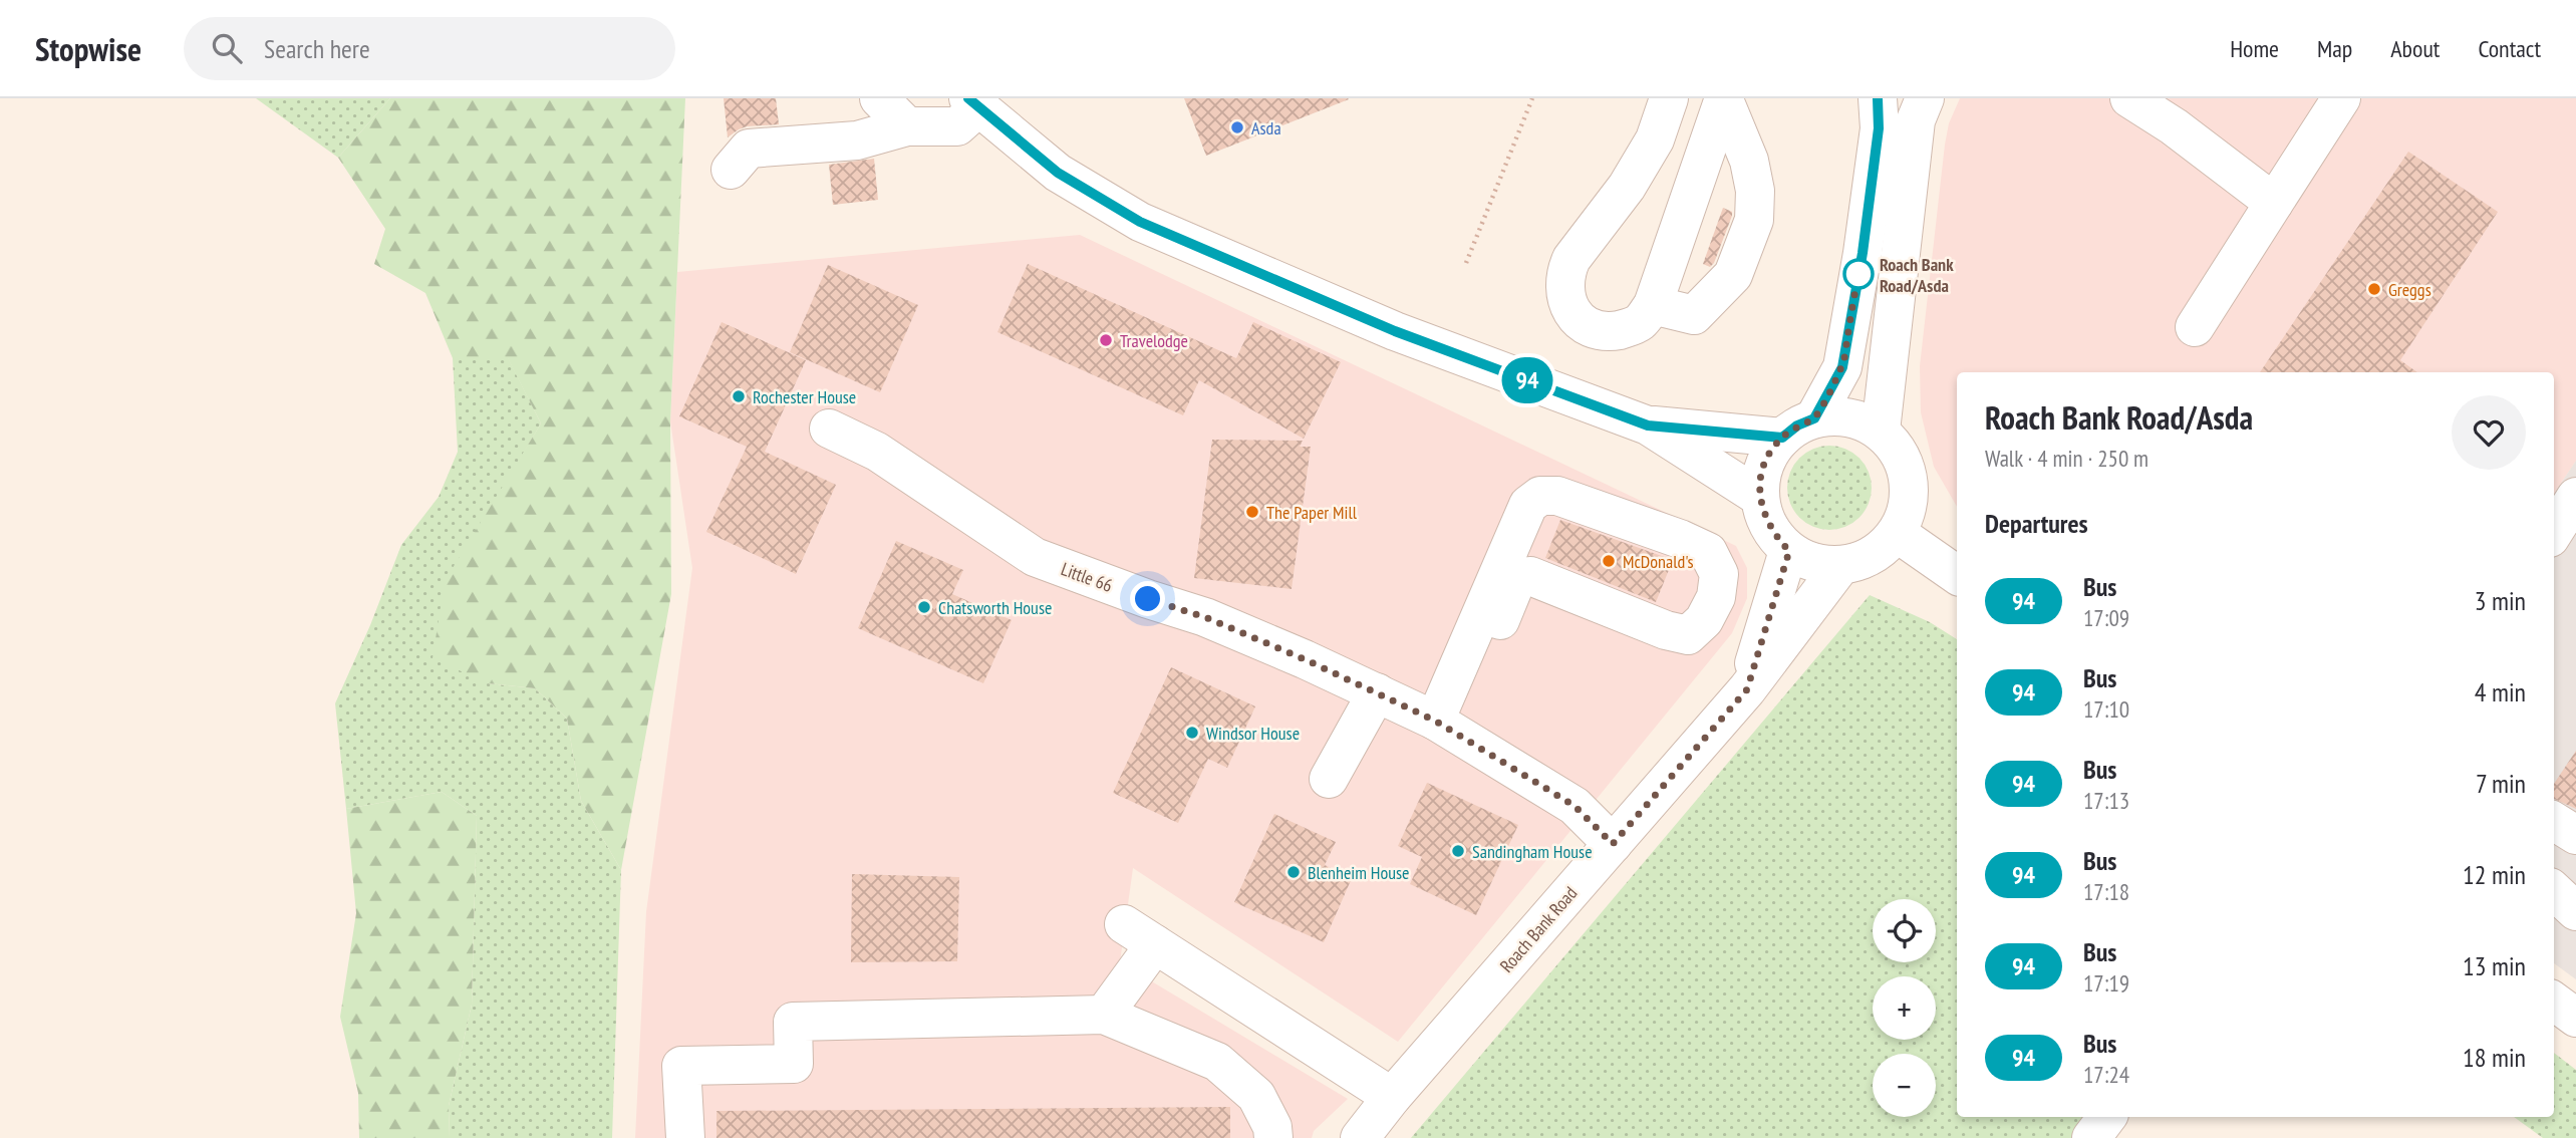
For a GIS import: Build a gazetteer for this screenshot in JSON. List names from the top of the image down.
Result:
{
  "streets": {
    "street": ["Little 66", "Roach Bank Road"]
  },
  "crossings": [
    ["Little 66", "Roach Bank Road"]
  ],
  "places": [
    "Asda",
    "Roach Bank Road/Asda",
    "Greggs",
    "Travelodge",
    "Rochester House",
    "The Paper Mill",
    "McDonald's",
    "Chatsworth House",
    "Windsor House",
    "Sandingham House",
    "Blenheim House"
  ],
  "lines": ["bus line 94"],
  "page": {
    "header": "Stopwise",
    "search": "Search here",
    "nav": [
      "Home",
      "Map",
      "About",
      "Contact"
    ],
    "on_map": "94",
    "heading": [
      ["Roach Bank Road/Asda", "Walk · 4 min · 250 m"],
      "Departures"
    ],
    "list": [
      {
        "mark": "94",
        "name": "Bus",
        "note": "17:09",
        "value": "3 min"
      },
      {
        "mark": "94",
        "name": "Bus",
        "note": "17:10",
        "value": "4 min"
      },
      {
        "mark": "94",
        "name": "Bus",
        "note": "17:13",
        "value": "7 min"
      },
      {
        "mark": "94",
        "name": "Bus",
        "note": "17:18",
        "value": "12 min"
      },
      {
        "mark": "94",
        "name": "Bus",
        "note": "17:19",
        "value": "13 min"
      },
      {
        "mark": "94",
        "name": "Bus",
        "note": "17:24",
        "value": "18 min"
      }
    ],
    "map_buttons": ["+", "−"]
  }
}
